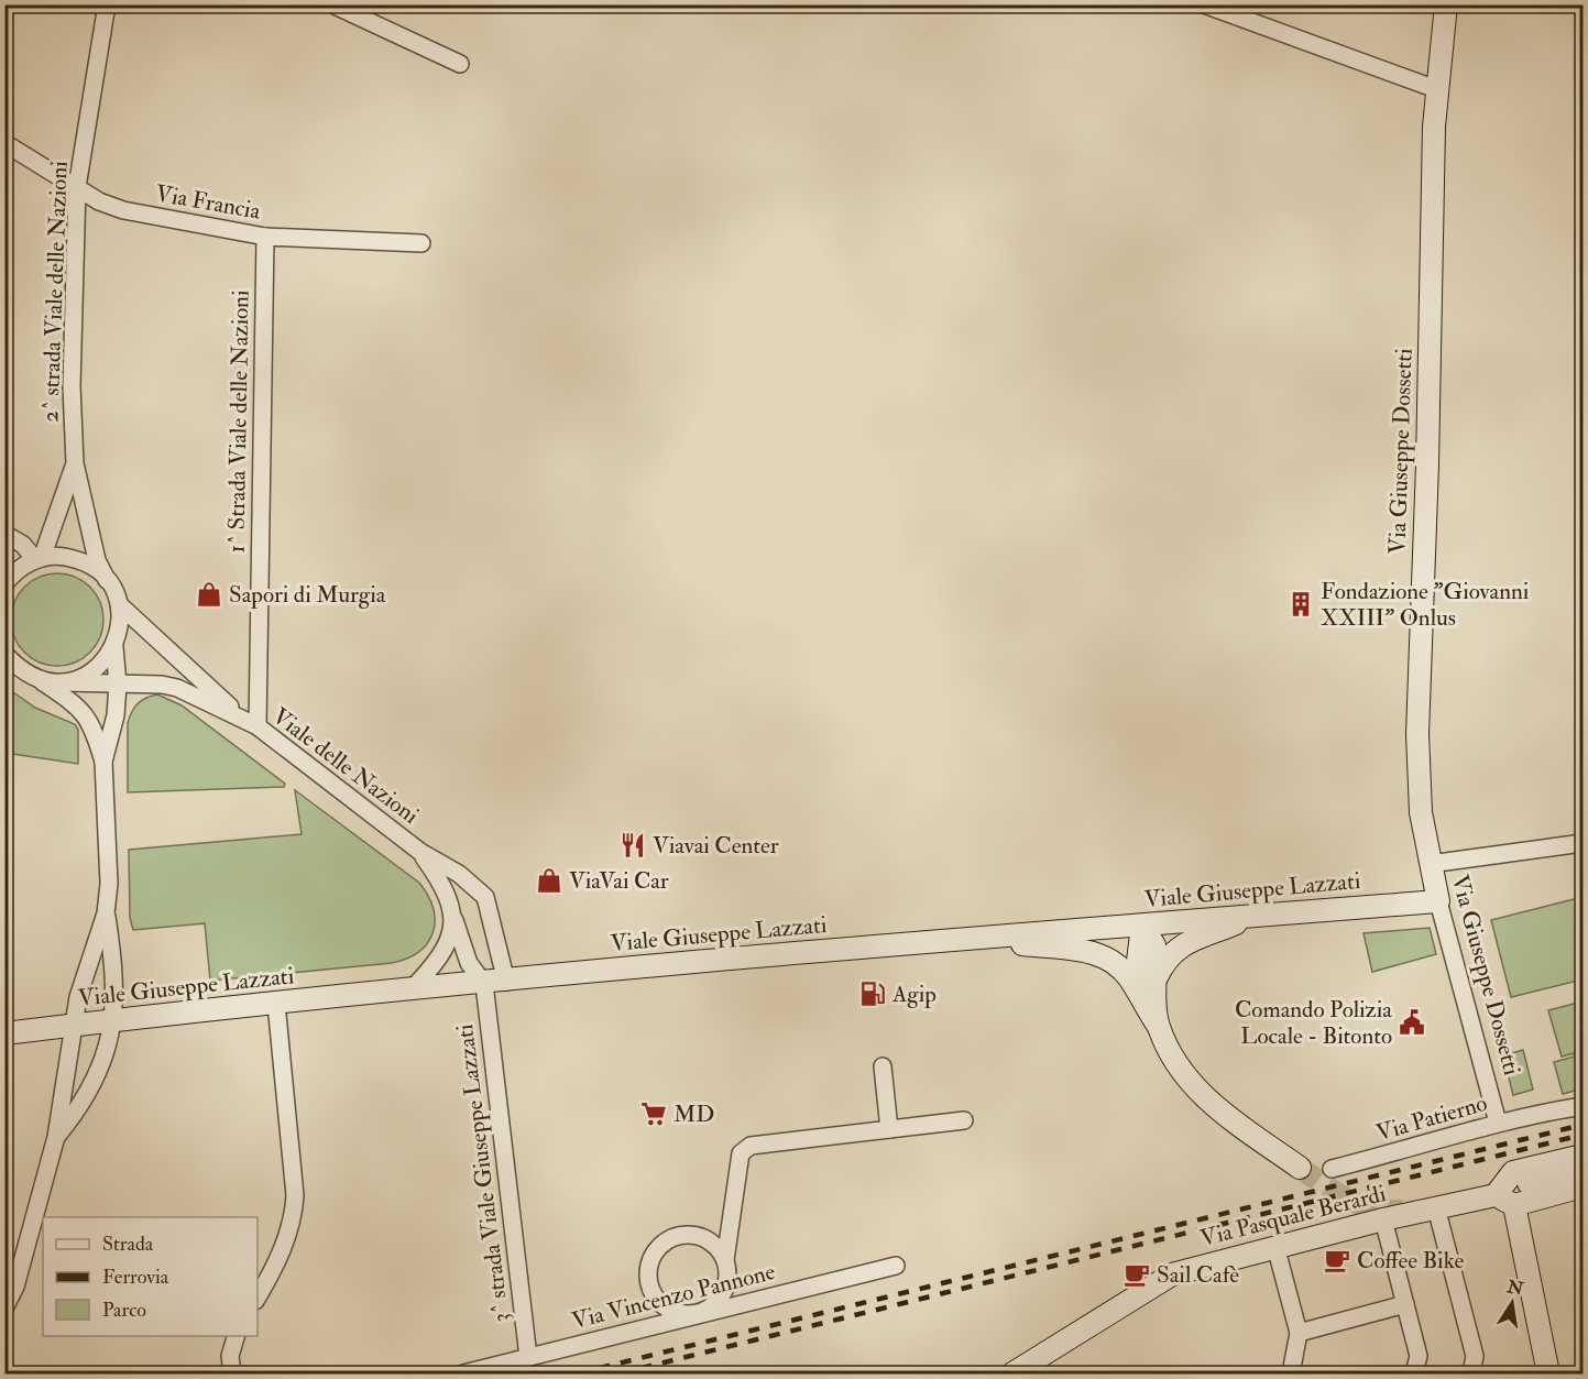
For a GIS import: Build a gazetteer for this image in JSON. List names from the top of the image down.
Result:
{
  "streets": {
    "street": [
      "Via Francia",
      "2^ strada Viale delle Nazioni",
      "1^ Strada Viale delle Nazioni",
      "Via Giuseppe Dossetti",
      "Viale delle Nazioni",
      "Viale Giuseppe Lazzati",
      "Via Patierno",
      "3^ strada Viale Giuseppe Lazzati",
      "Via Pasquale Berardi",
      "Via Vincenzo Pannone"
    ]
  },
  "crossings": [
    ["Via Francia", "2^ strada Viale delle Nazioni"],
    ["Via Francia", "1^ Strada Viale delle Nazioni"],
    ["2^ strada Viale delle Nazioni", "Viale delle Nazioni"],
    ["1^ Strada Viale delle Nazioni", "Viale delle Nazioni"],
    ["Via Giuseppe Dossetti", "Viale Giuseppe Lazzati"],
    ["Via Giuseppe Dossetti", "Via Patierno"],
    ["Viale delle Nazioni", "Viale Giuseppe Lazzati"],
    ["Viale delle Nazioni", "3^ strada Viale Giuseppe Lazzati"],
    ["Viale Giuseppe Lazzati", "3^ strada Viale Giuseppe Lazzati"],
    ["3^ strada Viale Giuseppe Lazzati", "Via Vincenzo Pannone"]
  ],
  "places": {
    "shop": ["Sapori di Murgia", "ViaVai Car"],
    "building": ["Fondazione \"Giovanni XXIII\" Onlus"],
    "restaurant": ["Viavai Center"],
    "fuel station": ["Agip"],
    "public building": ["Comando Polizia Locale - Bitonto"],
    "supermarket": ["MD"],
    "cafe": ["Coffee Bike", "Sail Cafè"]
  },
  "legend": ["Strada", "Ferrovia", "Parco"],
  "north": "top"
}
